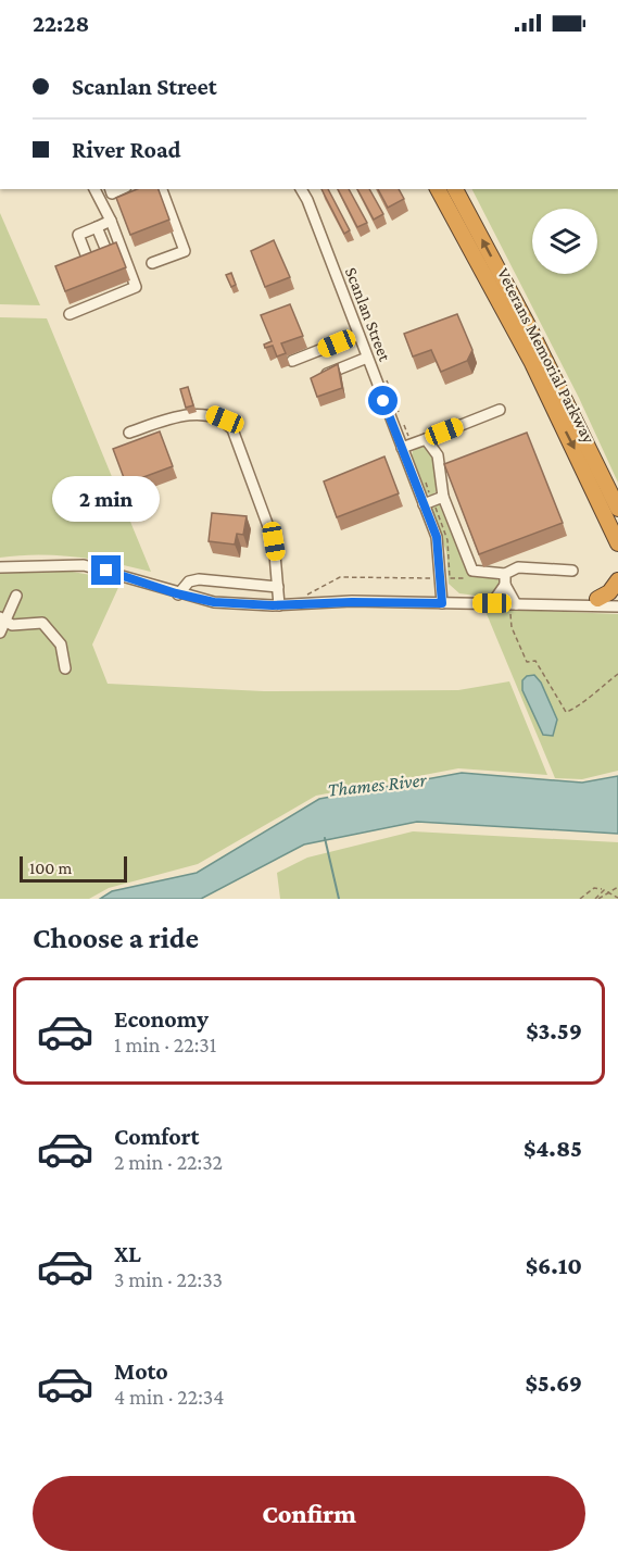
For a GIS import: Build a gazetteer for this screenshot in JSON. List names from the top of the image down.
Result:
{
  "streets": {
    "highway": ["Veterans Memorial Parkway"],
    "street": ["Scanlan Street"]
  },
  "water": ["Thames River"],
  "scale_bar": "100 m",
  "page": {
    "status": "22:28",
    "banner": ["Scanlan Street", "River Road"],
    "bubble": "2 min",
    "scale": "100 m",
    "heading": "Choose a ride",
    "list": [
      {
        "name": "Economy",
        "note": "1 min · 22:31",
        "value": "$3.59"
      },
      {
        "name": "Comfort",
        "note": "2 min · 22:32",
        "value": "$4.85"
      },
      {
        "name": "XL",
        "note": "3 min · 22:33",
        "value": "$6.10"
      },
      {
        "name": "Moto",
        "note": "4 min · 22:34",
        "value": "$5.69"
      }
    ],
    "buttons": "Confirm"
  }
}
